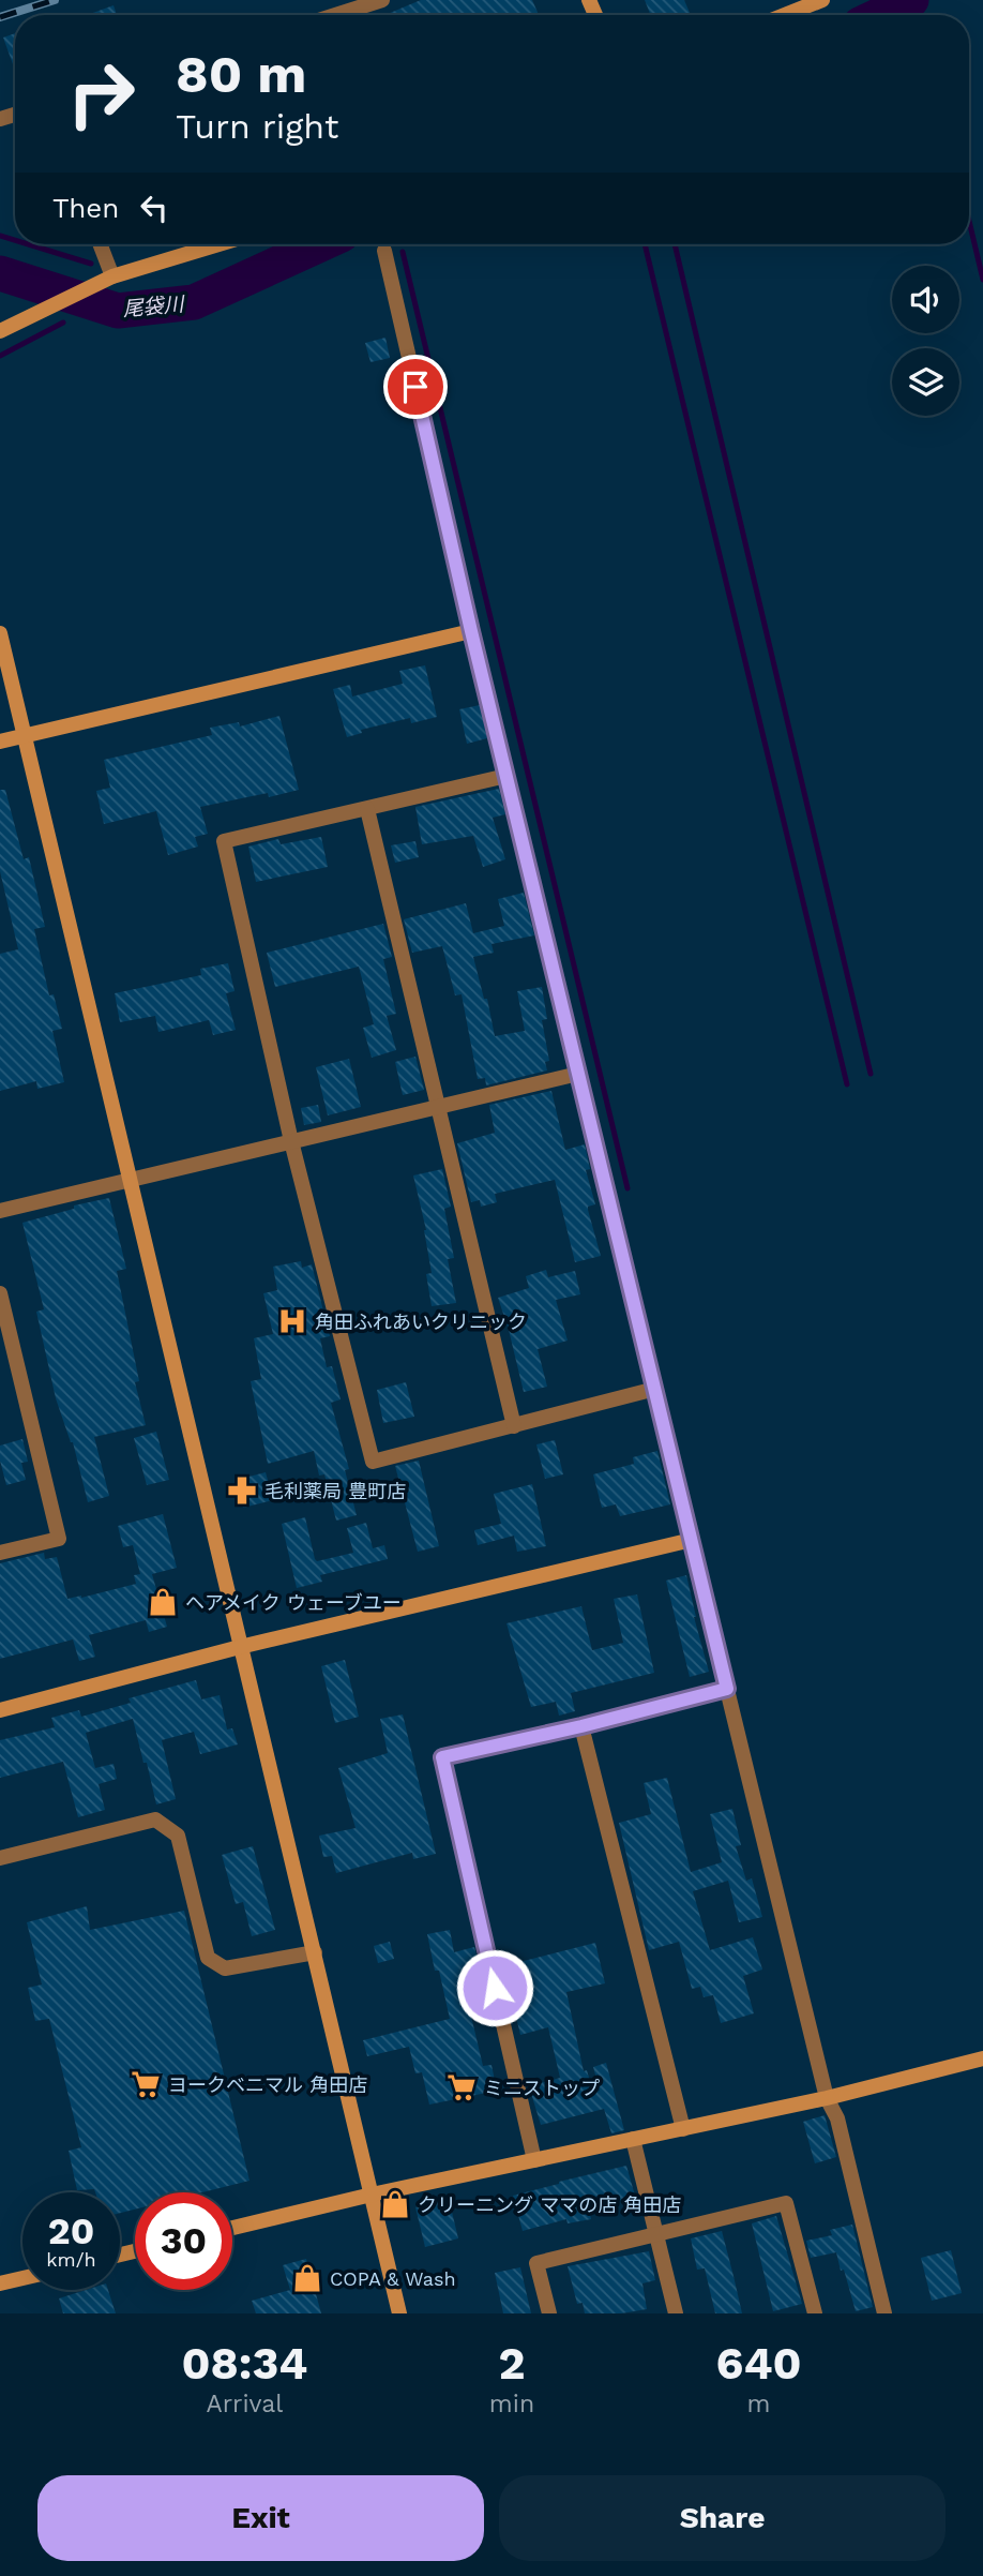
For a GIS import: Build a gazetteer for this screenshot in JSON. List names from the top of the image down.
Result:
{
  "water": ["尾袋川"],
  "places": {
    "hospital": ["角田ふれあいクリニック"],
    "pharmacy": ["毛利薬局 豊町店"],
    "shop": ["ヘアメイク ウェーブユー", "クリーニング ママの店 角田店", "COPA & Wash"],
    "supermarket": ["ヨークベニマル 角田店", "ミニストップ"]
  },
  "page": {
    "turn": ["80 m", "Turn right"],
    "then": "Then",
    "speed": "20 km/h",
    "limit": "30",
    "eta": [
      "08:34",
      "Arrival",
      "2",
      "min",
      "640",
      "m"
    ],
    "buttons": ["Exit", "Share"]
  }
}
